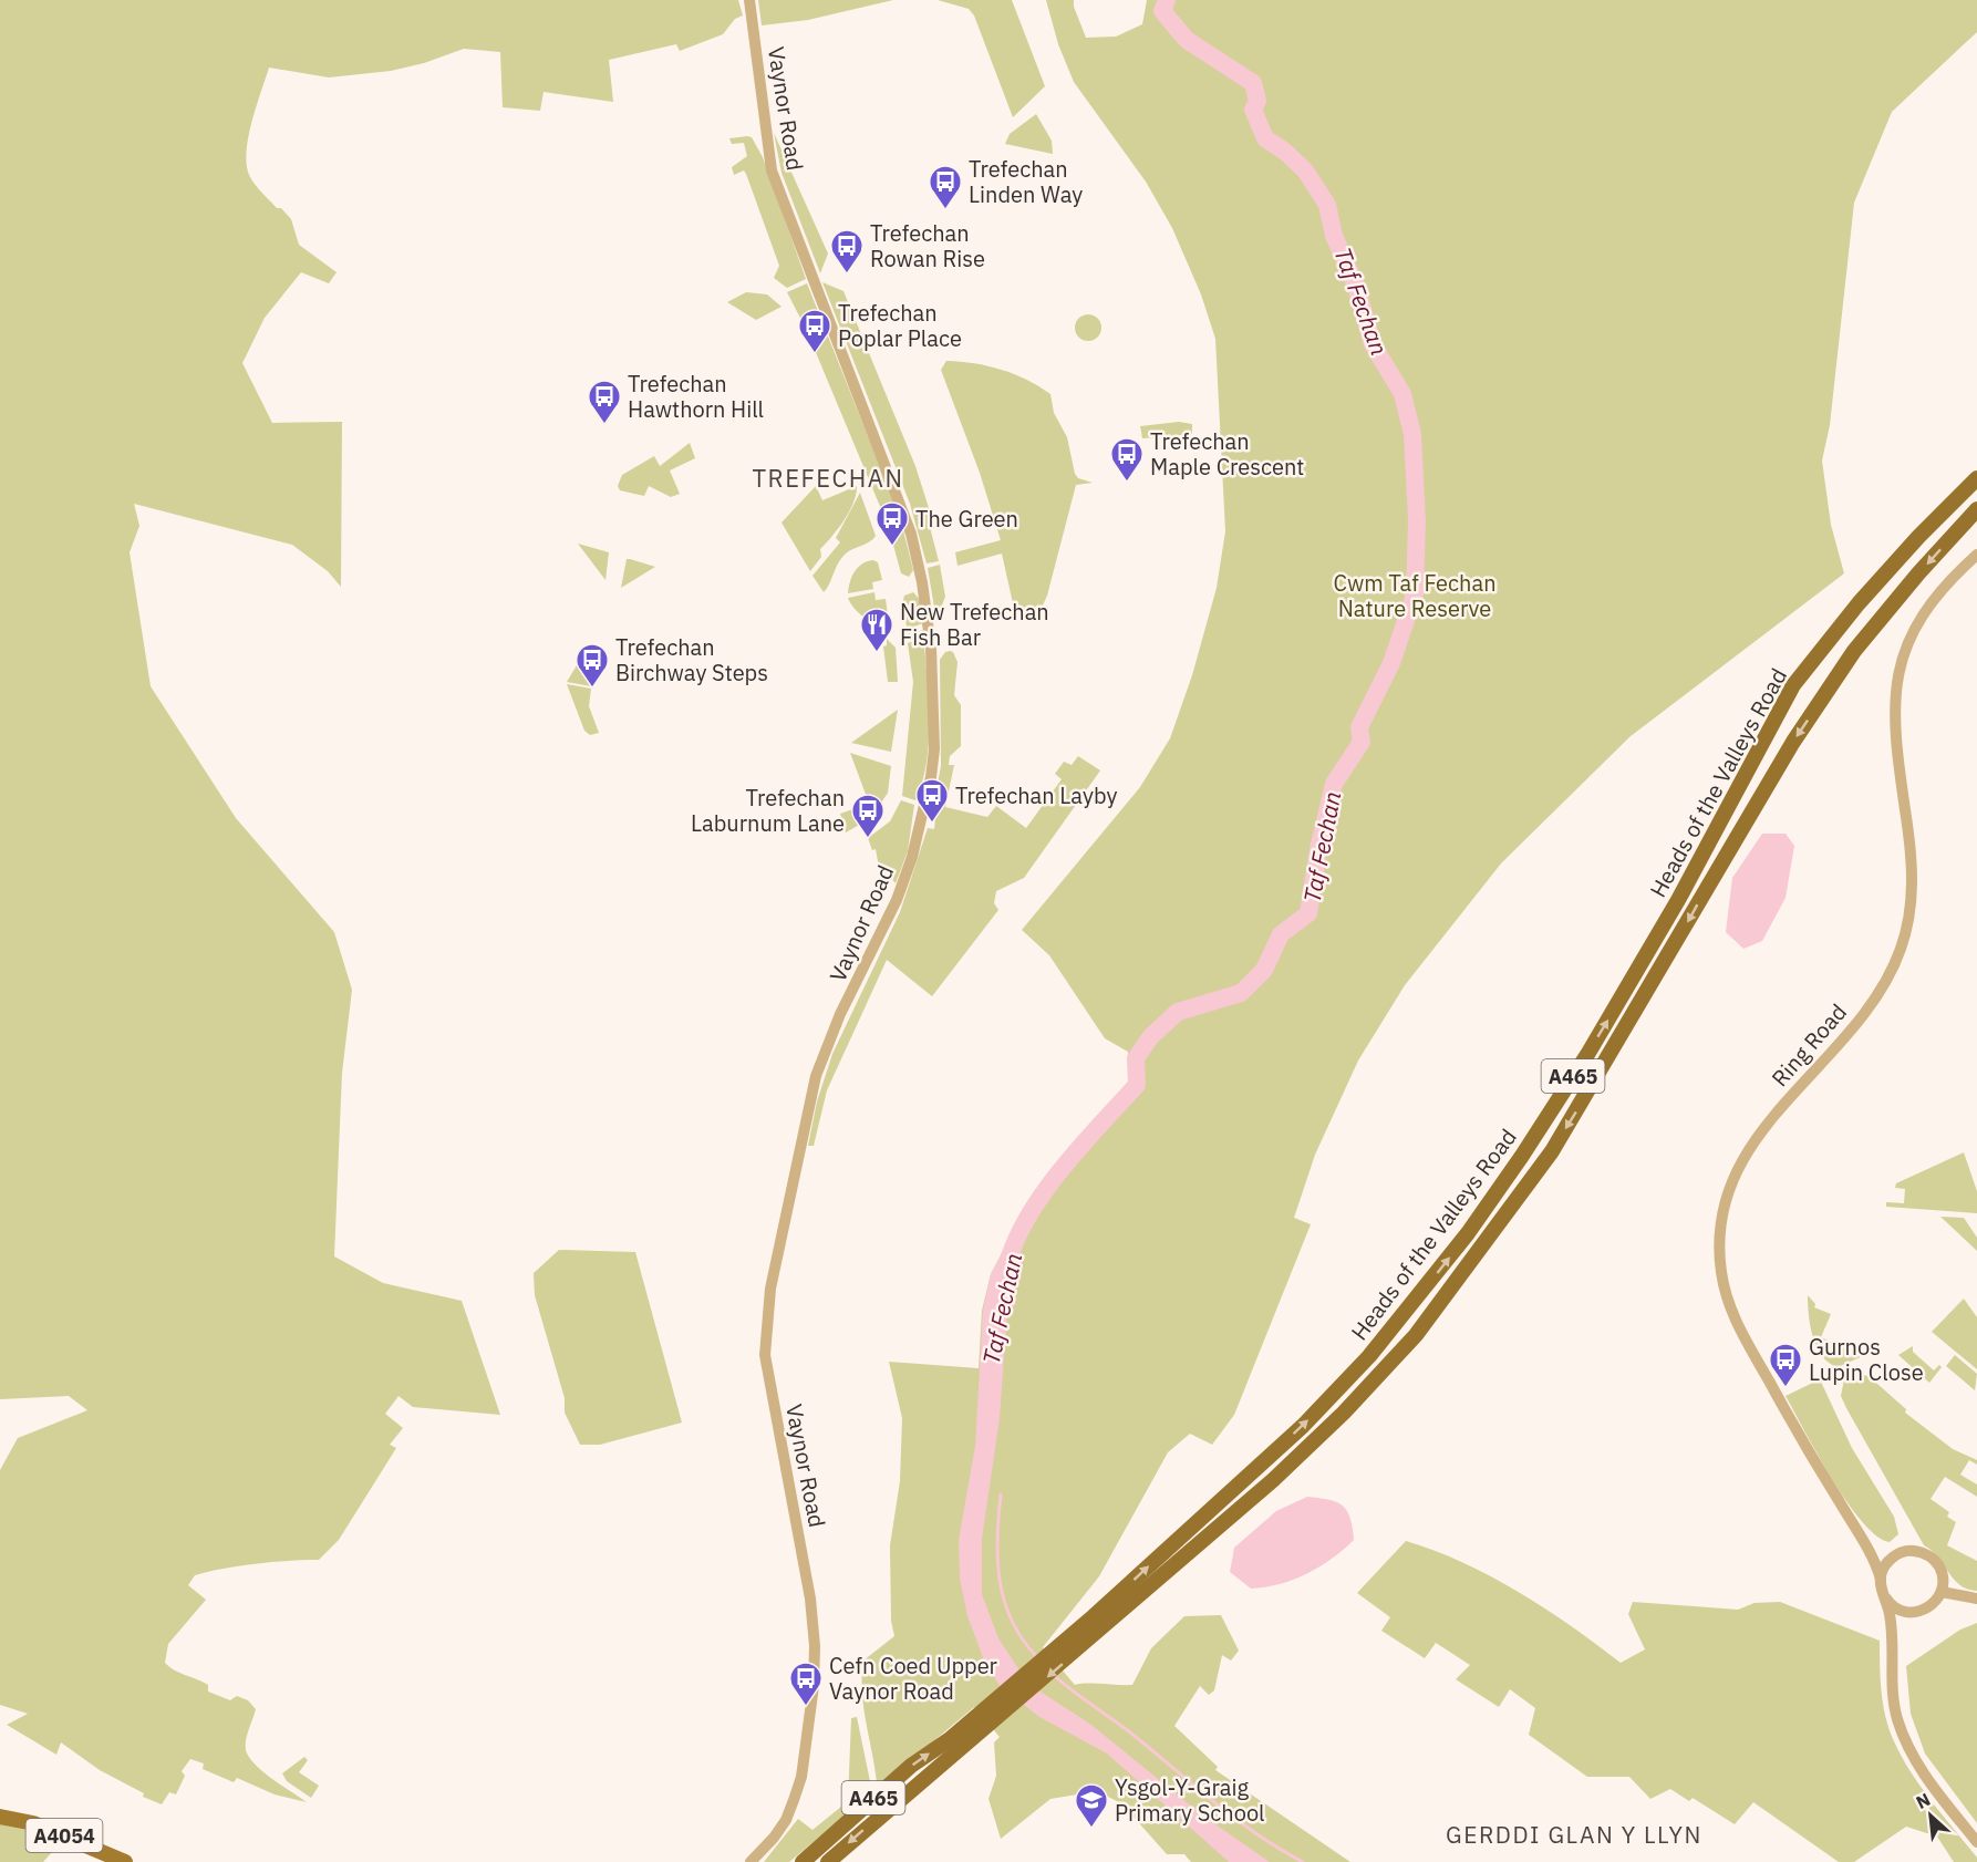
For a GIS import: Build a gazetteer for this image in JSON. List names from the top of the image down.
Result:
{
  "streets": {
    "highway": ["Heads of the Valleys Road", "A465"],
    "main road": ["A4054"],
    "street": ["Vaynor Road", "Ring Road"]
  },
  "districts": ["TREFECHAN", "GERDDI GLAN Y LLYN"],
  "water": ["Taf Fechan"],
  "parks": ["Cwm Taf Fechan Nature Reserve"],
  "places": {
    "bus stop": [
      "Trefechan Linden Way",
      "Trefechan Rowan Rise",
      "Trefechan Poplar Place",
      "Trefechan Hawthorn Hill",
      "Trefechan Maple Crescent",
      "The Green",
      "Trefechan Birchway Steps",
      "Trefechan Layby",
      "Trefechan Laburnum Lane",
      "Gurnos Lupin Close",
      "Cefn Coed Upper Vaynor Road"
    ],
    "restaurant": ["New Trefechan Fish Bar"],
    "school or university": ["Ysgol-Y-Graig Primary School"]
  },
  "north": "top left"
}
